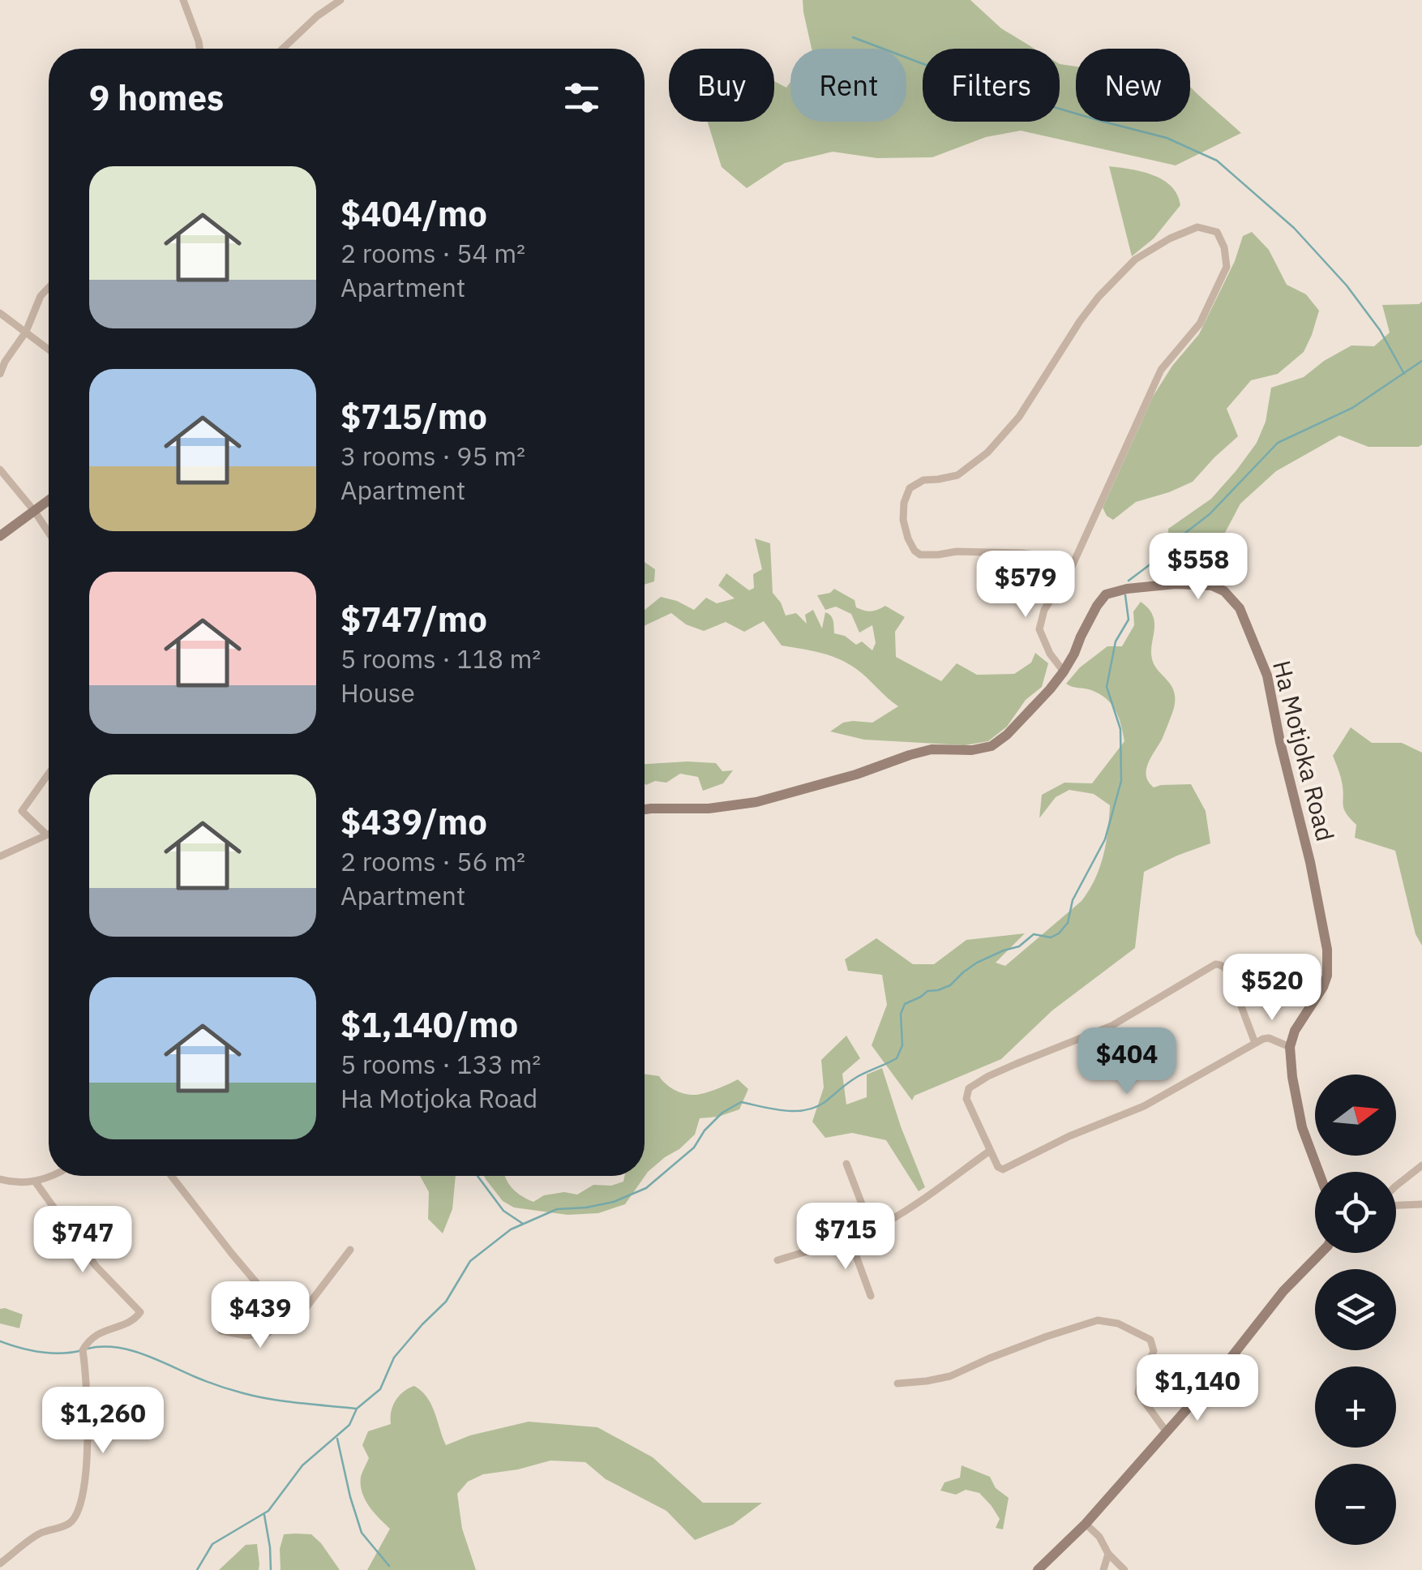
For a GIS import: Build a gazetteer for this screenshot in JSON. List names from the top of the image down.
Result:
{
  "streets": {
    "street": ["Ha Motjoka Road"]
  },
  "north": "right",
  "page": {
    "chip": [
      "Buy",
      "Rent",
      "Filters",
      "New"
    ],
    "heading": "9 homes",
    "list": [
      {
        "name": "$404/mo",
        "note": "2 rooms · 54 m² · Apartment"
      },
      {
        "name": "$715/mo",
        "note": "3 rooms · 95 m² · Apartment"
      },
      {
        "name": "$747/mo",
        "note": "5 rooms · 118 m² · House"
      },
      {
        "name": "$439/mo",
        "note": "2 rooms · 56 m² · Apartment"
      },
      {
        "name": "$1,140/mo",
        "note": "5 rooms · 133 m² · Ha Motjoka Road"
      }
    ],
    "price": [
      "$558",
      "$579",
      "$520",
      "$404",
      "$715",
      "$747",
      "$439",
      "$1,140",
      "$1,260"
    ],
    "map_buttons": ["+", "−"]
  }
}
